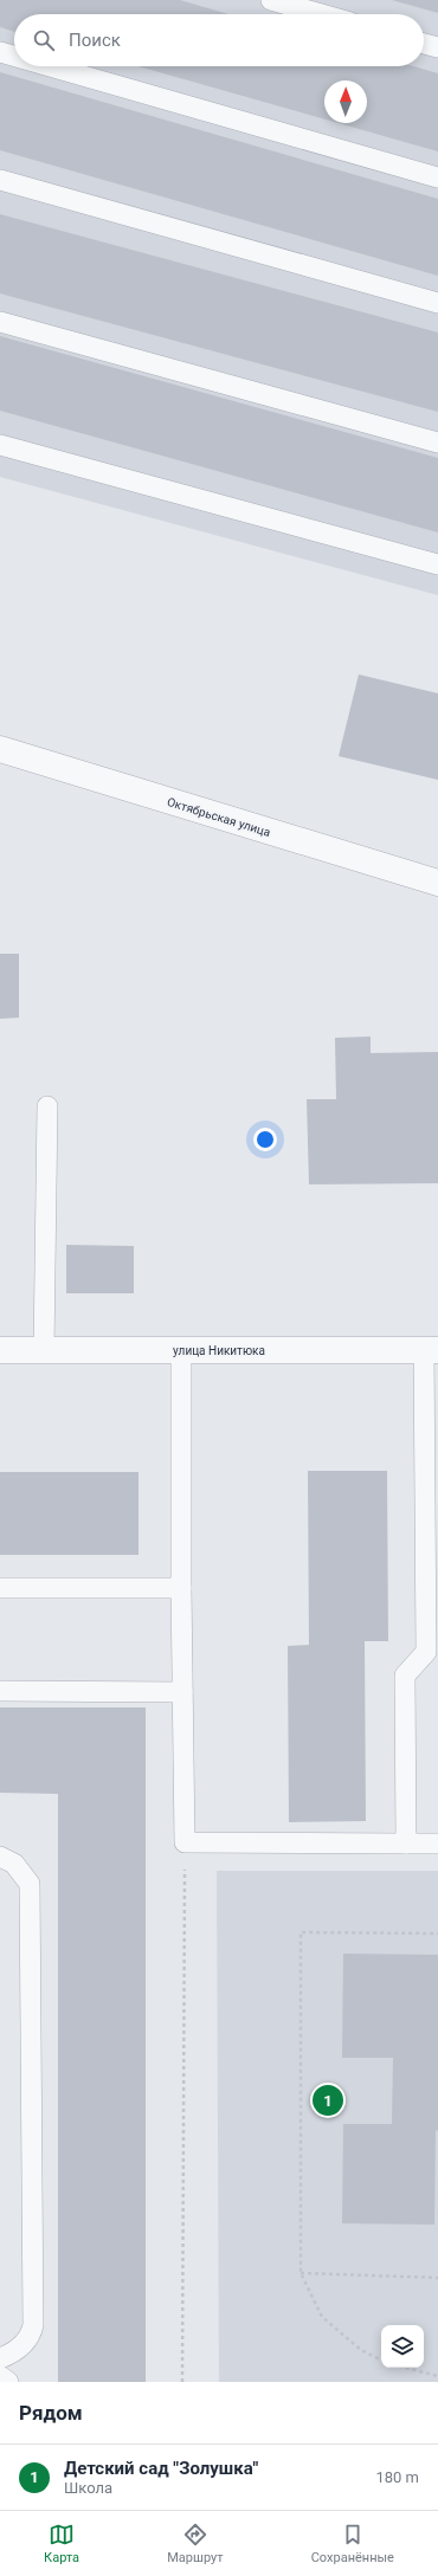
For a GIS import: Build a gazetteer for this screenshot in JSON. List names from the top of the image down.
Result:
{
  "streets": {
    "street": ["Октябрьская улица", "улица Никитюка"]
  },
  "north": "top",
  "page": {
    "search": "Поиск",
    "pins": "1",
    "heading": "Рядом",
    "list": [
      {
        "mark": "1",
        "name": "Детский сад \"Золушка\"",
        "note": "Школа",
        "value": "180 m"
      }
    ],
    "nav": ["Карта", "Маршрут", "Сохранённые"]
  }
}
